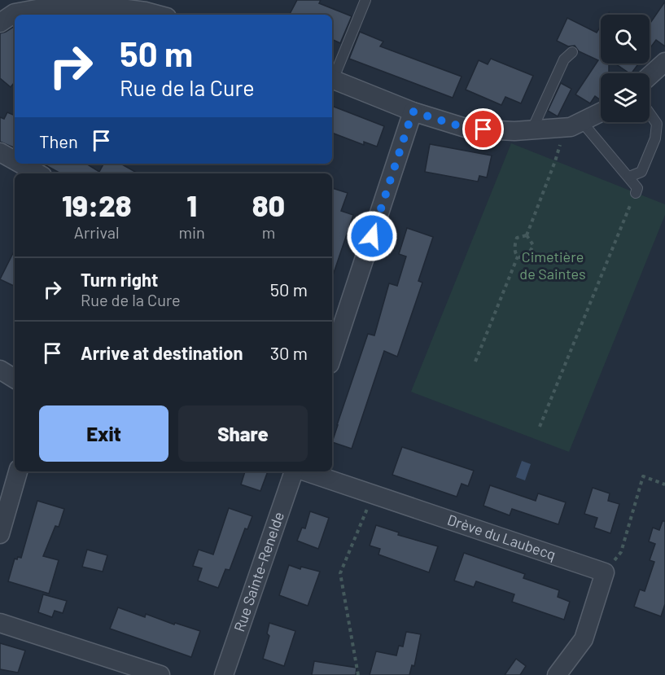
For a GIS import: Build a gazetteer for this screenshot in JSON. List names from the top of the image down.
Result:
{
  "streets": {
    "street": ["Drève du Laubecq", "Rue Sainte-Renelde"]
  },
  "parks": ["Cimetière de Saintes"],
  "page": {
    "turn": ["50 m", "Rue de la Cure"],
    "then": "Then",
    "eta": [
      "19:28",
      "Arrival",
      "1",
      "min",
      "80",
      "m"
    ],
    "list": [
      {
        "name": "Turn right",
        "note": "Rue de la Cure",
        "value": "50 m"
      },
      {
        "name": "Arrive at destination",
        "value": "30 m"
      }
    ],
    "buttons": ["Exit", "Share"]
  }
}
